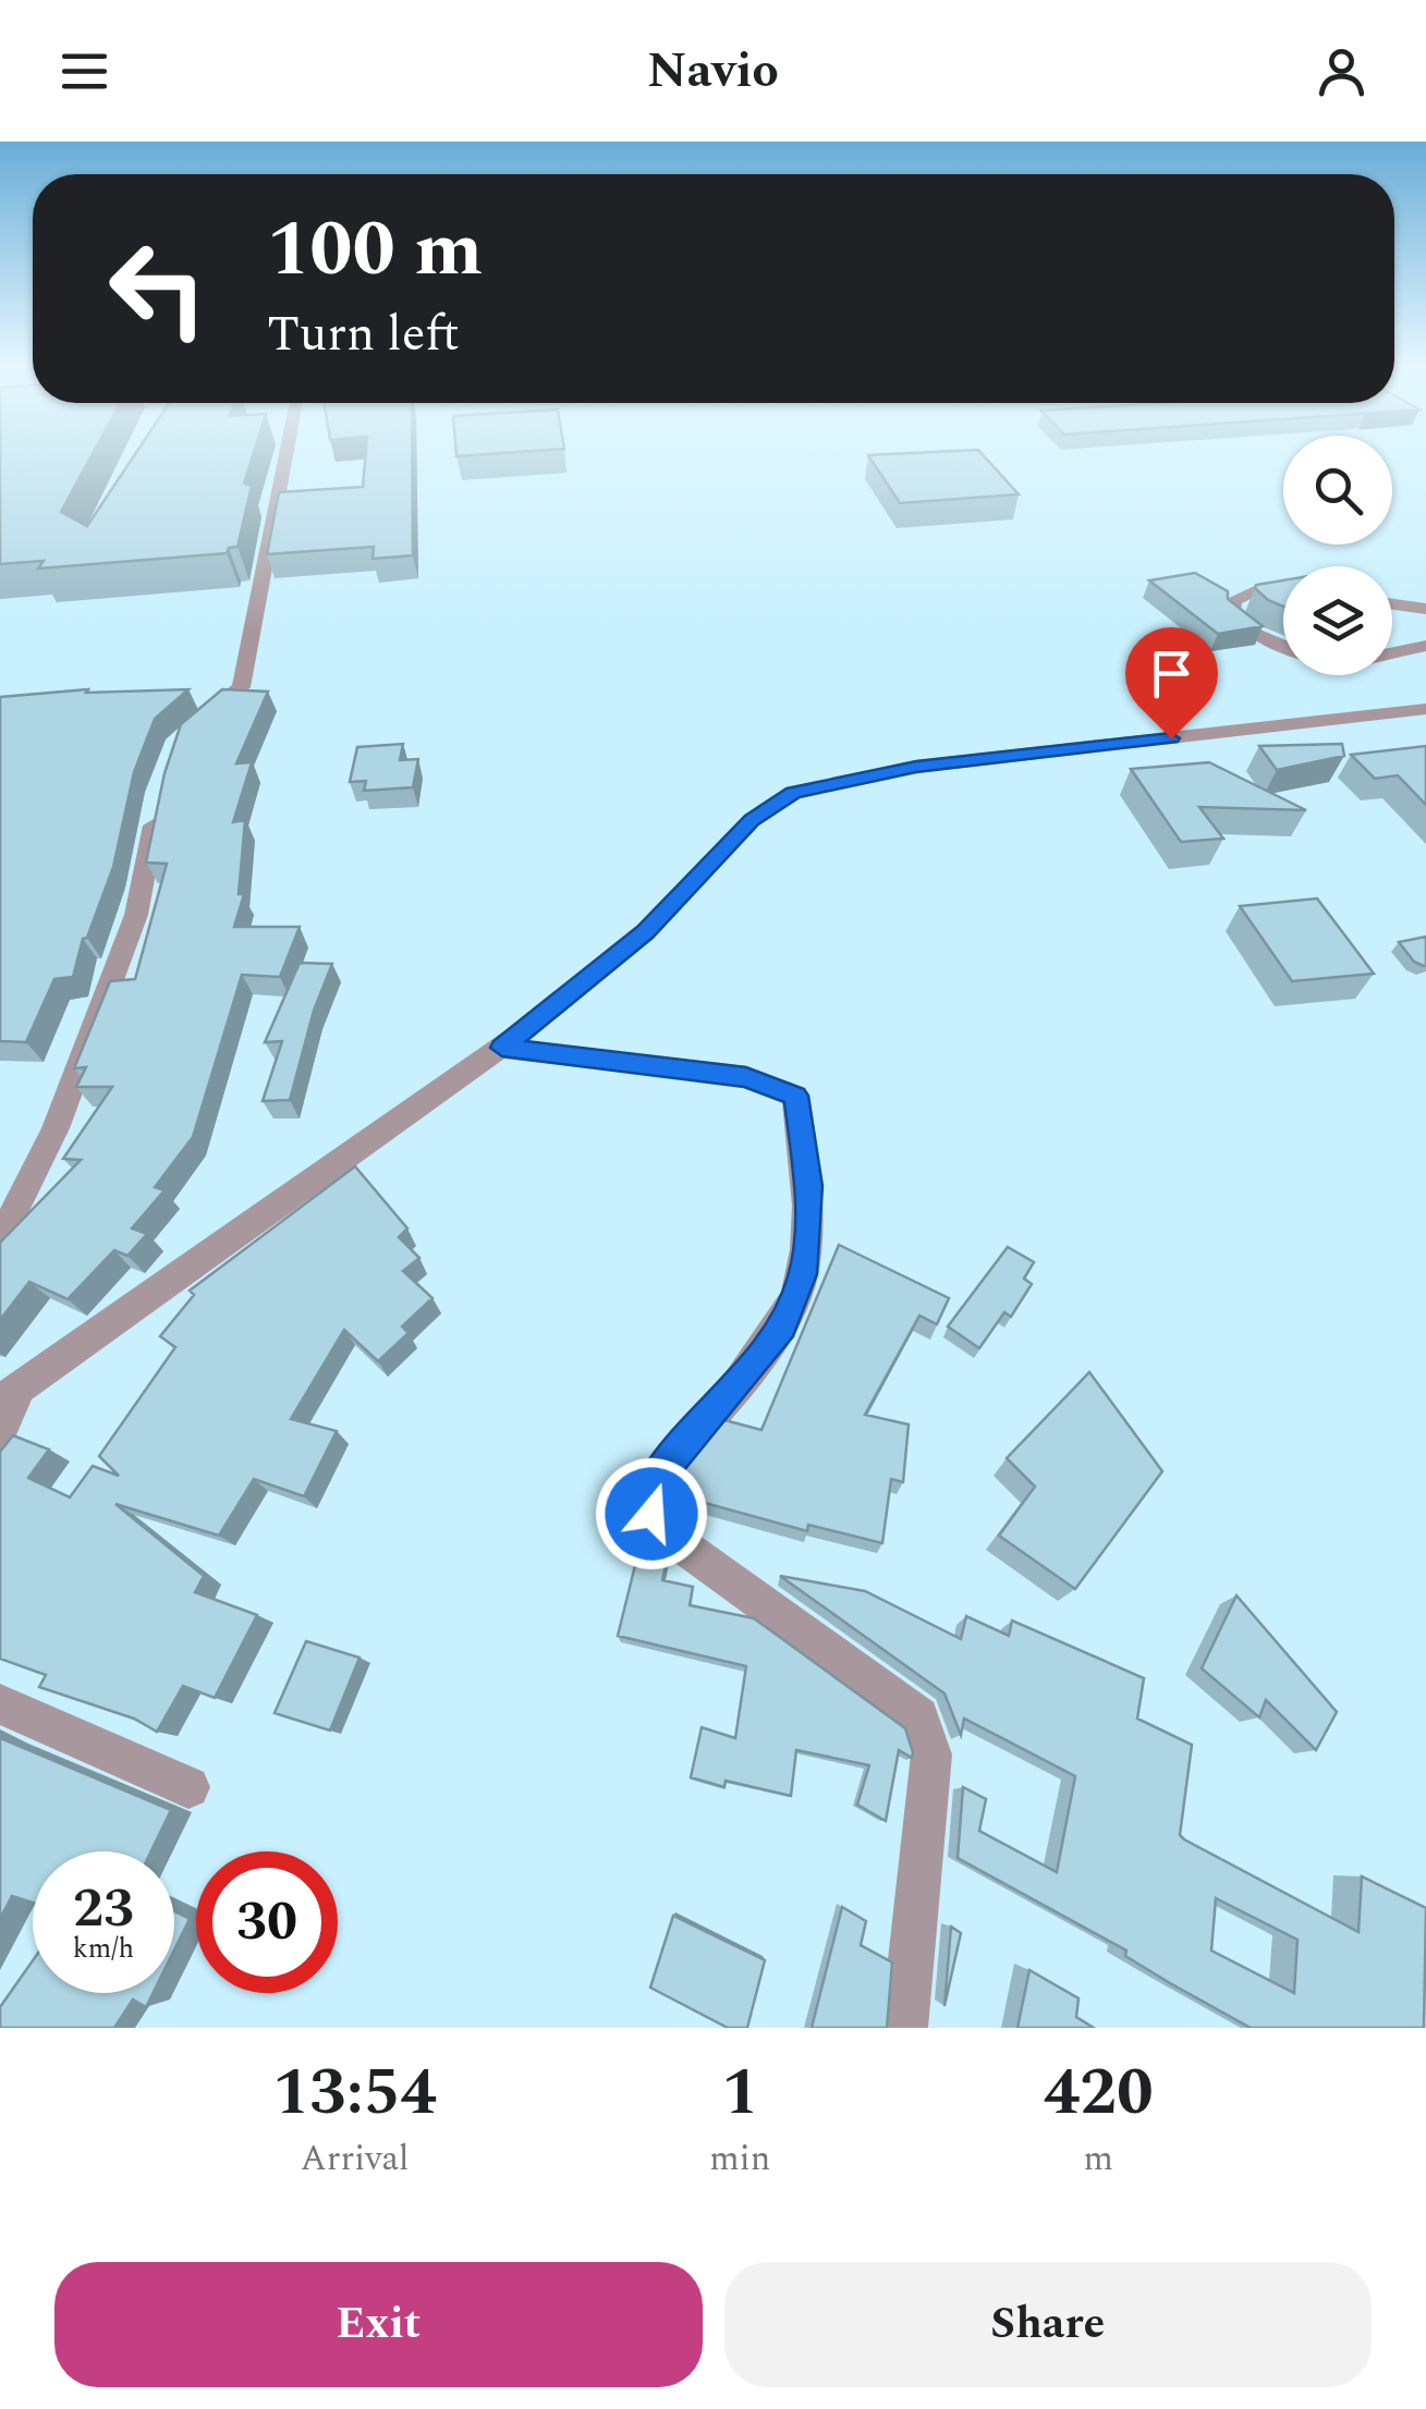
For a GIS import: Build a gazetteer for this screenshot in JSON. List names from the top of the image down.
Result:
{
  "page": {
    "header": "Navio",
    "turn": ["100 m", "Turn left"],
    "speed": "23 km/h",
    "limit": "30",
    "eta": [
      "13:54",
      "Arrival",
      "1",
      "min",
      "420",
      "m"
    ],
    "buttons": ["Exit", "Share"]
  }
}
